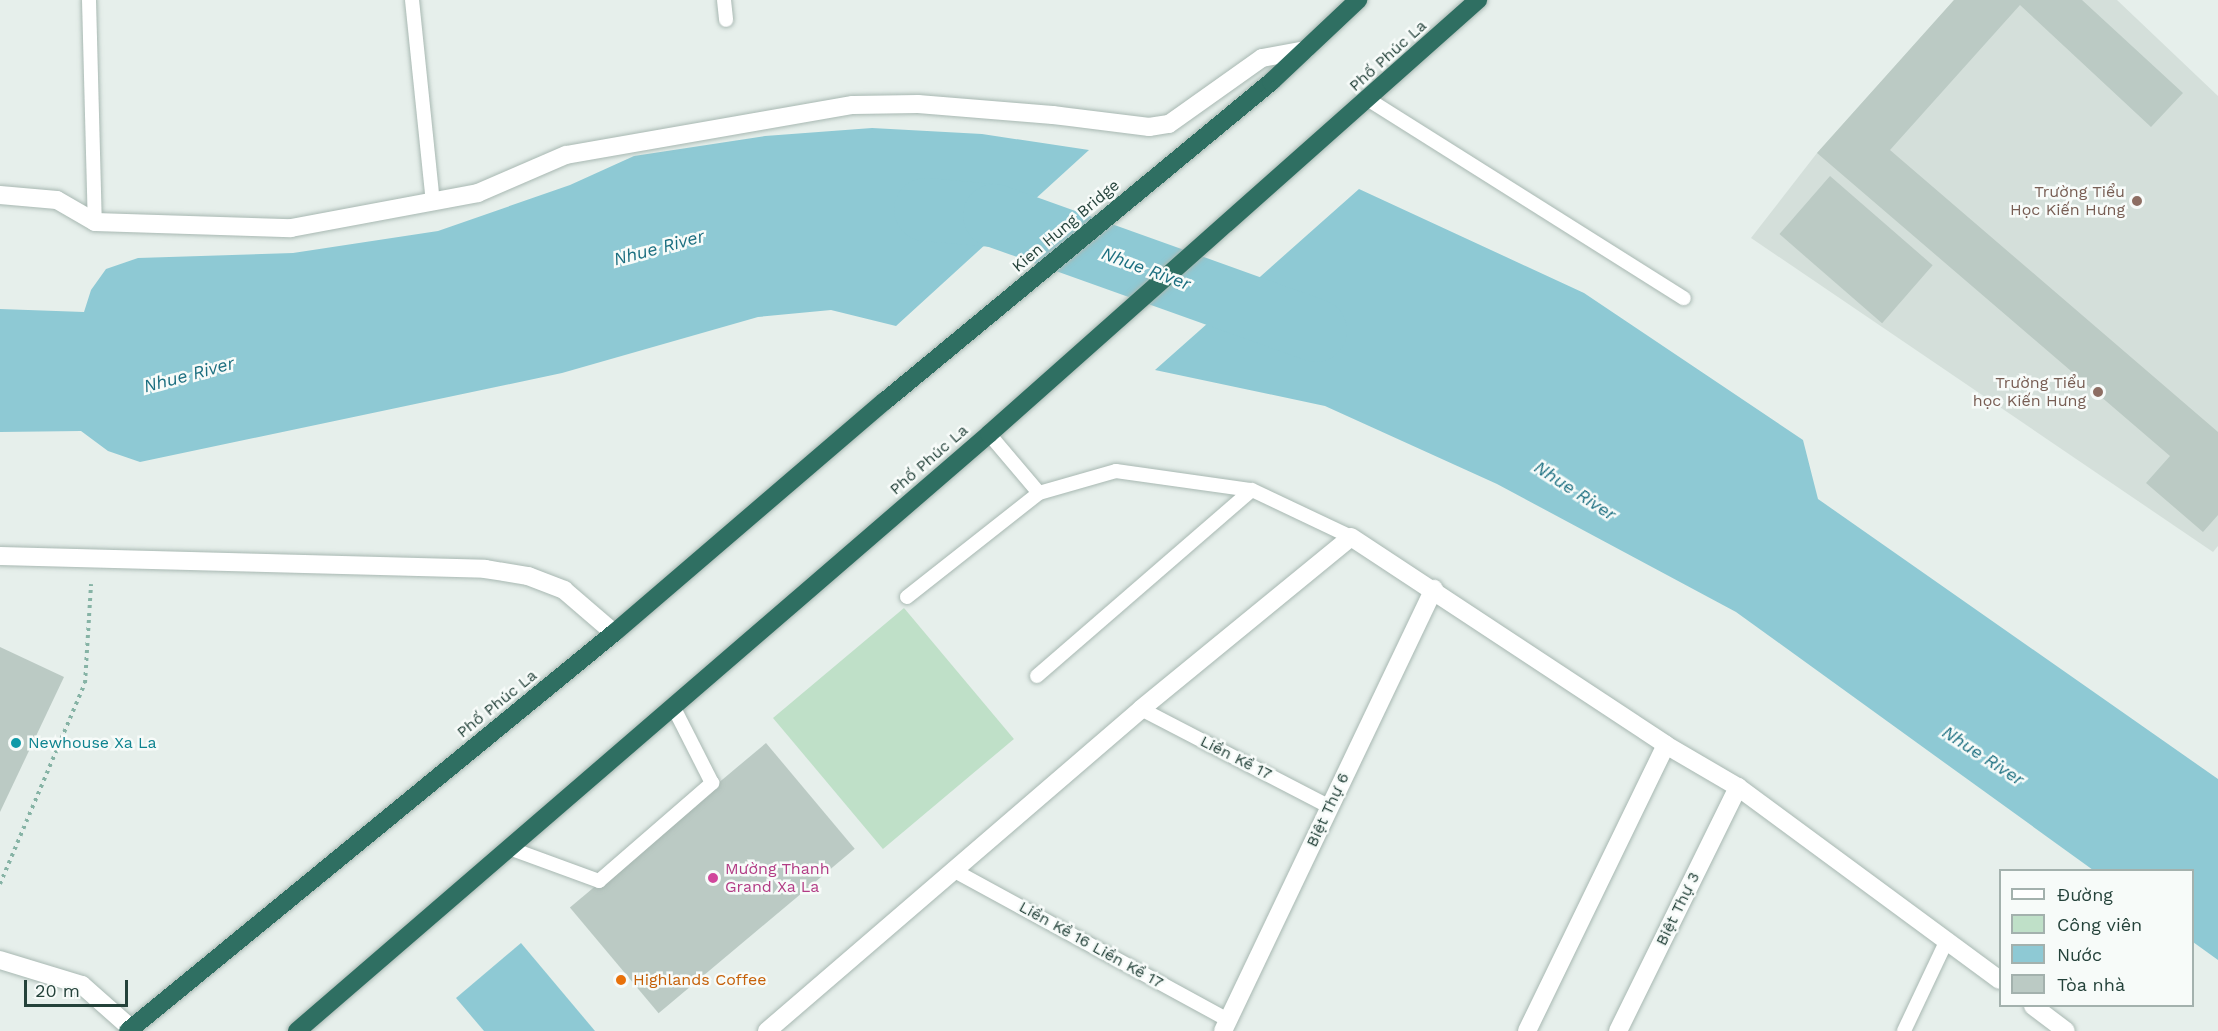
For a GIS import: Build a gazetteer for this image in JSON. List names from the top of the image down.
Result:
{
  "streets": {
    "highway": ["Phố Phúc La", "Kien Hung Bridge"],
    "street": ["Biệt Thự 6", "Biệt Thự 3"],
    "lane": ["Liền Kề 17", "Liền Kề 16 Liền Kề 17"]
  },
  "crossings": [
    ["Phố Phúc La", "Kien Hung Bridge"],
    ["Liền Kề 17", "Biệt Thự 6"],
    ["Biệt Thự 6", "Liền Kề 16 Liền Kề 17"]
  ],
  "water": ["Nhue River"],
  "places": [
    "Trường Tiểu Học Kiến Hưng",
    "Trường Tiểu học Kiến Hưng",
    "Newhouse Xa La",
    "Mường Thanh Grand Xa La",
    "Highlands Coffee"
  ],
  "legend": [
    "Đường",
    "Công viên",
    "Nước",
    "Tòa nhà"
  ],
  "scale_bar": "20 m"
}
